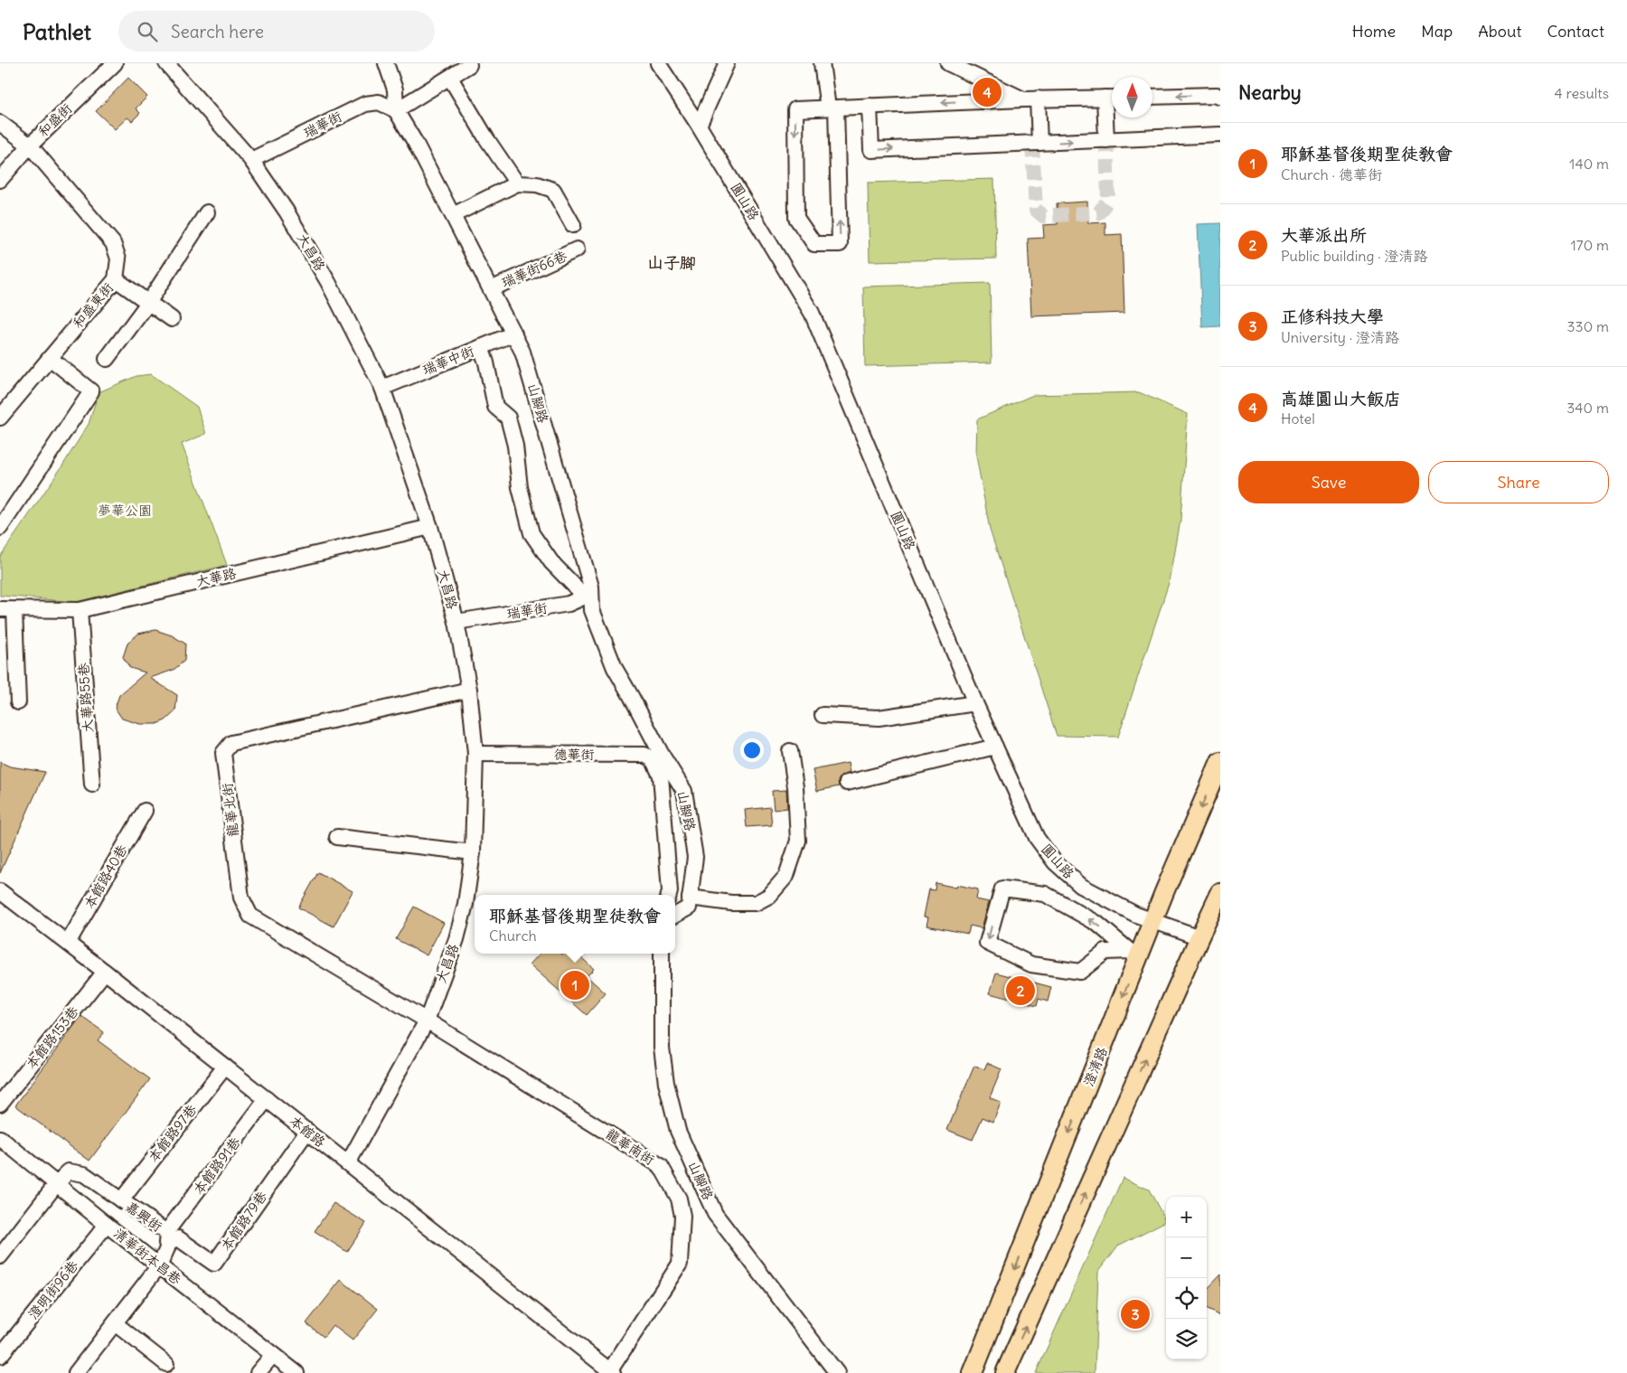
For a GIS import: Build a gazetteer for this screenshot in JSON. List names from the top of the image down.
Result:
{
  "streets": {
    "main road": ["澄清路"],
    "street": [
      "和盛街",
      "瑞華街",
      "圓山路",
      "大昌路",
      "瑞華街66巷",
      "和盛東街",
      "瑞華中街",
      "山腳路",
      "大華路",
      "大華路55巷",
      "德華街",
      "龍華北街",
      "本館路40巷",
      "本館路153巷",
      "本館路",
      "本館路97巷",
      "龍華南街",
      "本館路91巷",
      "嘉興街",
      "本館路79巷",
      "清華街本昌巷",
      "澄明街96巷"
    ]
  },
  "crossings": [
    ["和盛街", "和盛東街"],
    ["瑞華街", "大昌路"],
    ["瑞華街", "山腳路"],
    ["圓山路", "澄清路"],
    ["大昌路", "瑞華中街"],
    ["大昌路", "大華路"],
    ["大昌路", "德華街"],
    ["大昌路", "龍華北街"],
    ["大昌路", "本館路"],
    ["大昌路", "龍華南街"],
    ["瑞華街66巷", "山腳路"],
    ["瑞華中街", "山腳路"],
    ["山腳路", "德華街"],
    ["大華路", "大華路55巷"],
    ["龍華北街", "龍華南街"],
    ["本館路40巷", "本館路"],
    ["本館路153巷", "本館路"],
    ["本館路", "本館路97巷"],
    ["本館路", "龍華南街"],
    ["本館路", "本館路91巷"],
    ["本館路", "本館路79巷"],
    ["本館路97巷", "嘉興街"],
    ["本館路91巷", "嘉興街"],
    ["本館路91巷", "本館路79巷"],
    ["嘉興街", "本館路79巷"],
    ["嘉興街", "清華街本昌巷"],
    ["清華街本昌巷", "澄明街96巷"]
  ],
  "districts": ["山子腳"],
  "parks": ["夢華公園"],
  "north": "top",
  "page": {
    "header": "Pathlet",
    "search": "Search here",
    "nav": [
      "Home",
      "Map",
      "About",
      "Contact"
    ],
    "heading": ["Nearby", "4 results"],
    "pins": [
      "4",
      "1",
      "2",
      "3"
    ],
    "list": [
      {
        "mark": "1",
        "name": "耶穌基督後期聖徒教會",
        "note": "Church · 德華街",
        "value": "140 m"
      },
      {
        "mark": "2",
        "name": "大華派出所",
        "note": "Public building · 澄清路",
        "value": "170 m"
      },
      {
        "mark": "3",
        "name": "正修科技大學",
        "note": "University · 澄清路",
        "value": "330 m"
      },
      {
        "mark": "4",
        "name": "高雄圓山大飯店",
        "note": "Hotel",
        "value": "340 m"
      }
    ],
    "buttons": ["Save", "Share"],
    "popup": ["耶穌基督後期聖徒教會", "Church"],
    "map_buttons": ["+", "−"]
  }
}
